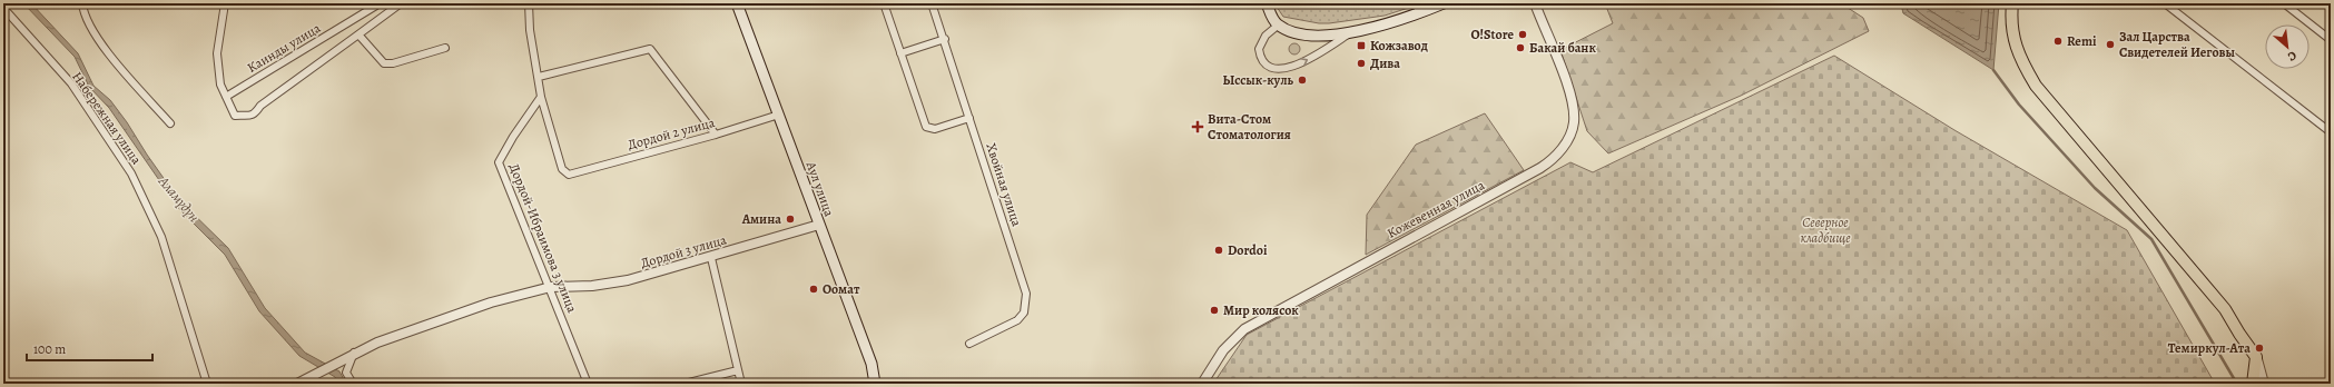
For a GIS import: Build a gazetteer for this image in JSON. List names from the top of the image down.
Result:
{
  "streets": {
    "main road": ["Аул улица"],
    "street": [
      "Каинды улица",
      "Набережная улица",
      "Дордой 2 улица",
      "Хвойная улица",
      "Кожевенная улица",
      "Дордой-Ибраимова 3 улица",
      "Дордой 3 улица"
    ]
  },
  "crossings": [
    ["Дордой 2 улица", "Аул улица"],
    ["Дордой 2 улица", "Дордой-Ибраимова 3 улица"],
    ["Аул улица", "Дордой 3 улица"],
    ["Дордой-Ибраимова 3 улица", "Дордой 3 улица"]
  ],
  "water": ["Аламүдүн"],
  "parks": ["Северное кладбище"],
  "places": {
    "other": [
      "O!Store",
      "Remi",
      "Зал Царства Свидетелей Иеговы",
      "Бакай банк",
      "Дива",
      "Ыссык-куль",
      "Амина",
      "Dordoi",
      "Оомат",
      "Мир колясок",
      "Темиркул-Ата"
    ],
    "transit": ["Кожзавод"],
    "health": ["Вита-Стом Стоматология"]
  },
  "scale_bar": "100 m",
  "north": "bottom right"
}
